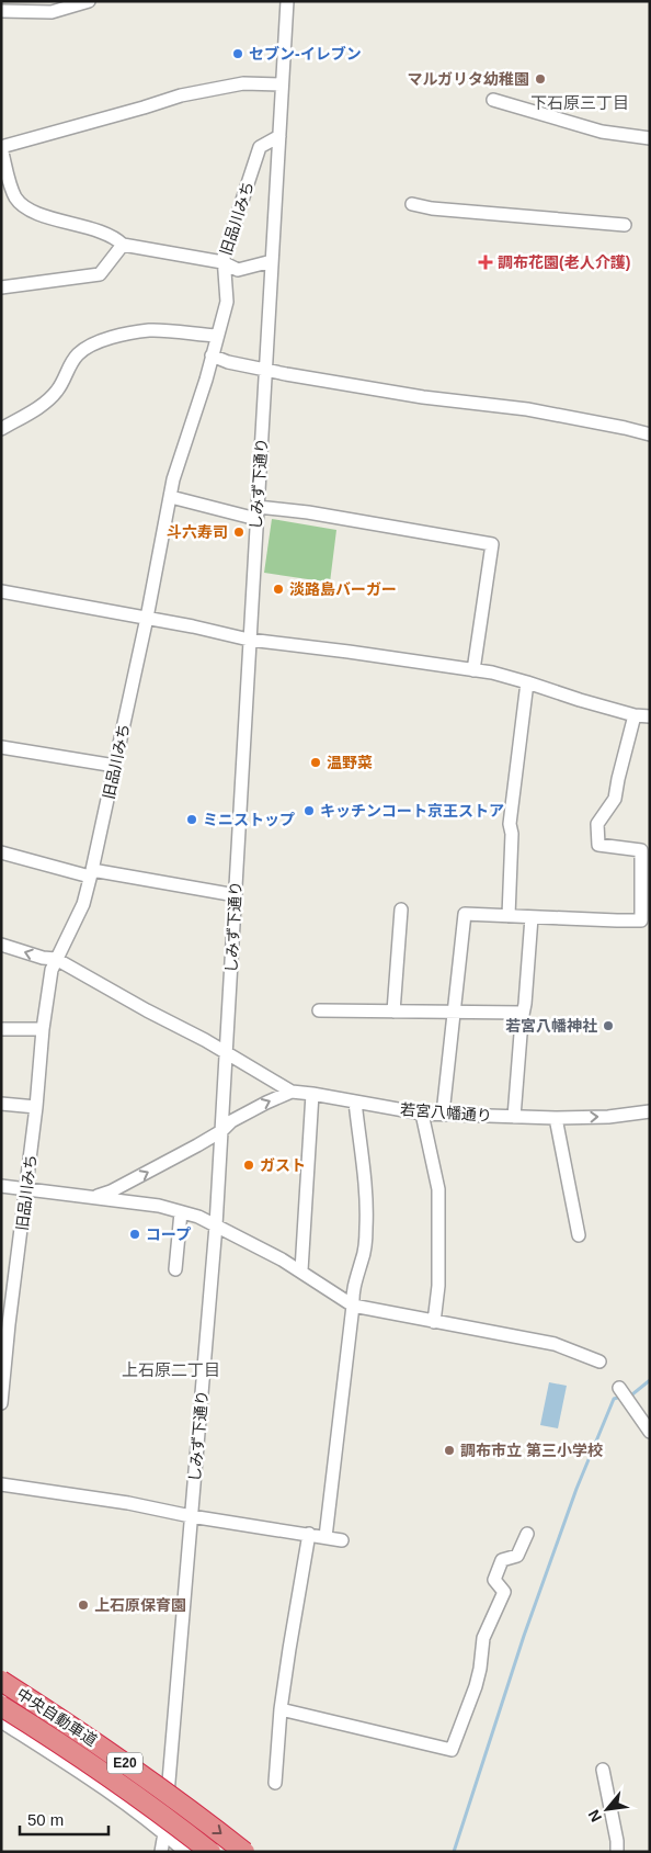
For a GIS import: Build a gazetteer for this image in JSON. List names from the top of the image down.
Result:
{
  "streets": {
    "highway": ["中央自動車道", "E20"],
    "street": ["旧品川みち", "しみず下通り", "若宮八幡通り"]
  },
  "crossings": [
    ["旧品川みち", "しみず下通り"],
    ["しみず下通り", "若宮八幡通り"]
  ],
  "one_way": ["若宮八幡通り"],
  "districts": ["下石原三丁目", "上石原二丁目"],
  "places": {
    "other": [
      "セブン-イレブン",
      "マルガリタ幼稚園",
      "斗六寿司",
      "淡路島バーガー",
      "温野菜",
      "キッチンコート京王ストア",
      "ミニストップ",
      "若宮八幡神社",
      "ガスト",
      "コープ",
      "調布市立 第三小学校",
      "上石原保育園"
    ],
    "health": ["調布花園(老人介護)"]
  },
  "scale_bar": "50 m",
  "north": "bottom left"
}
